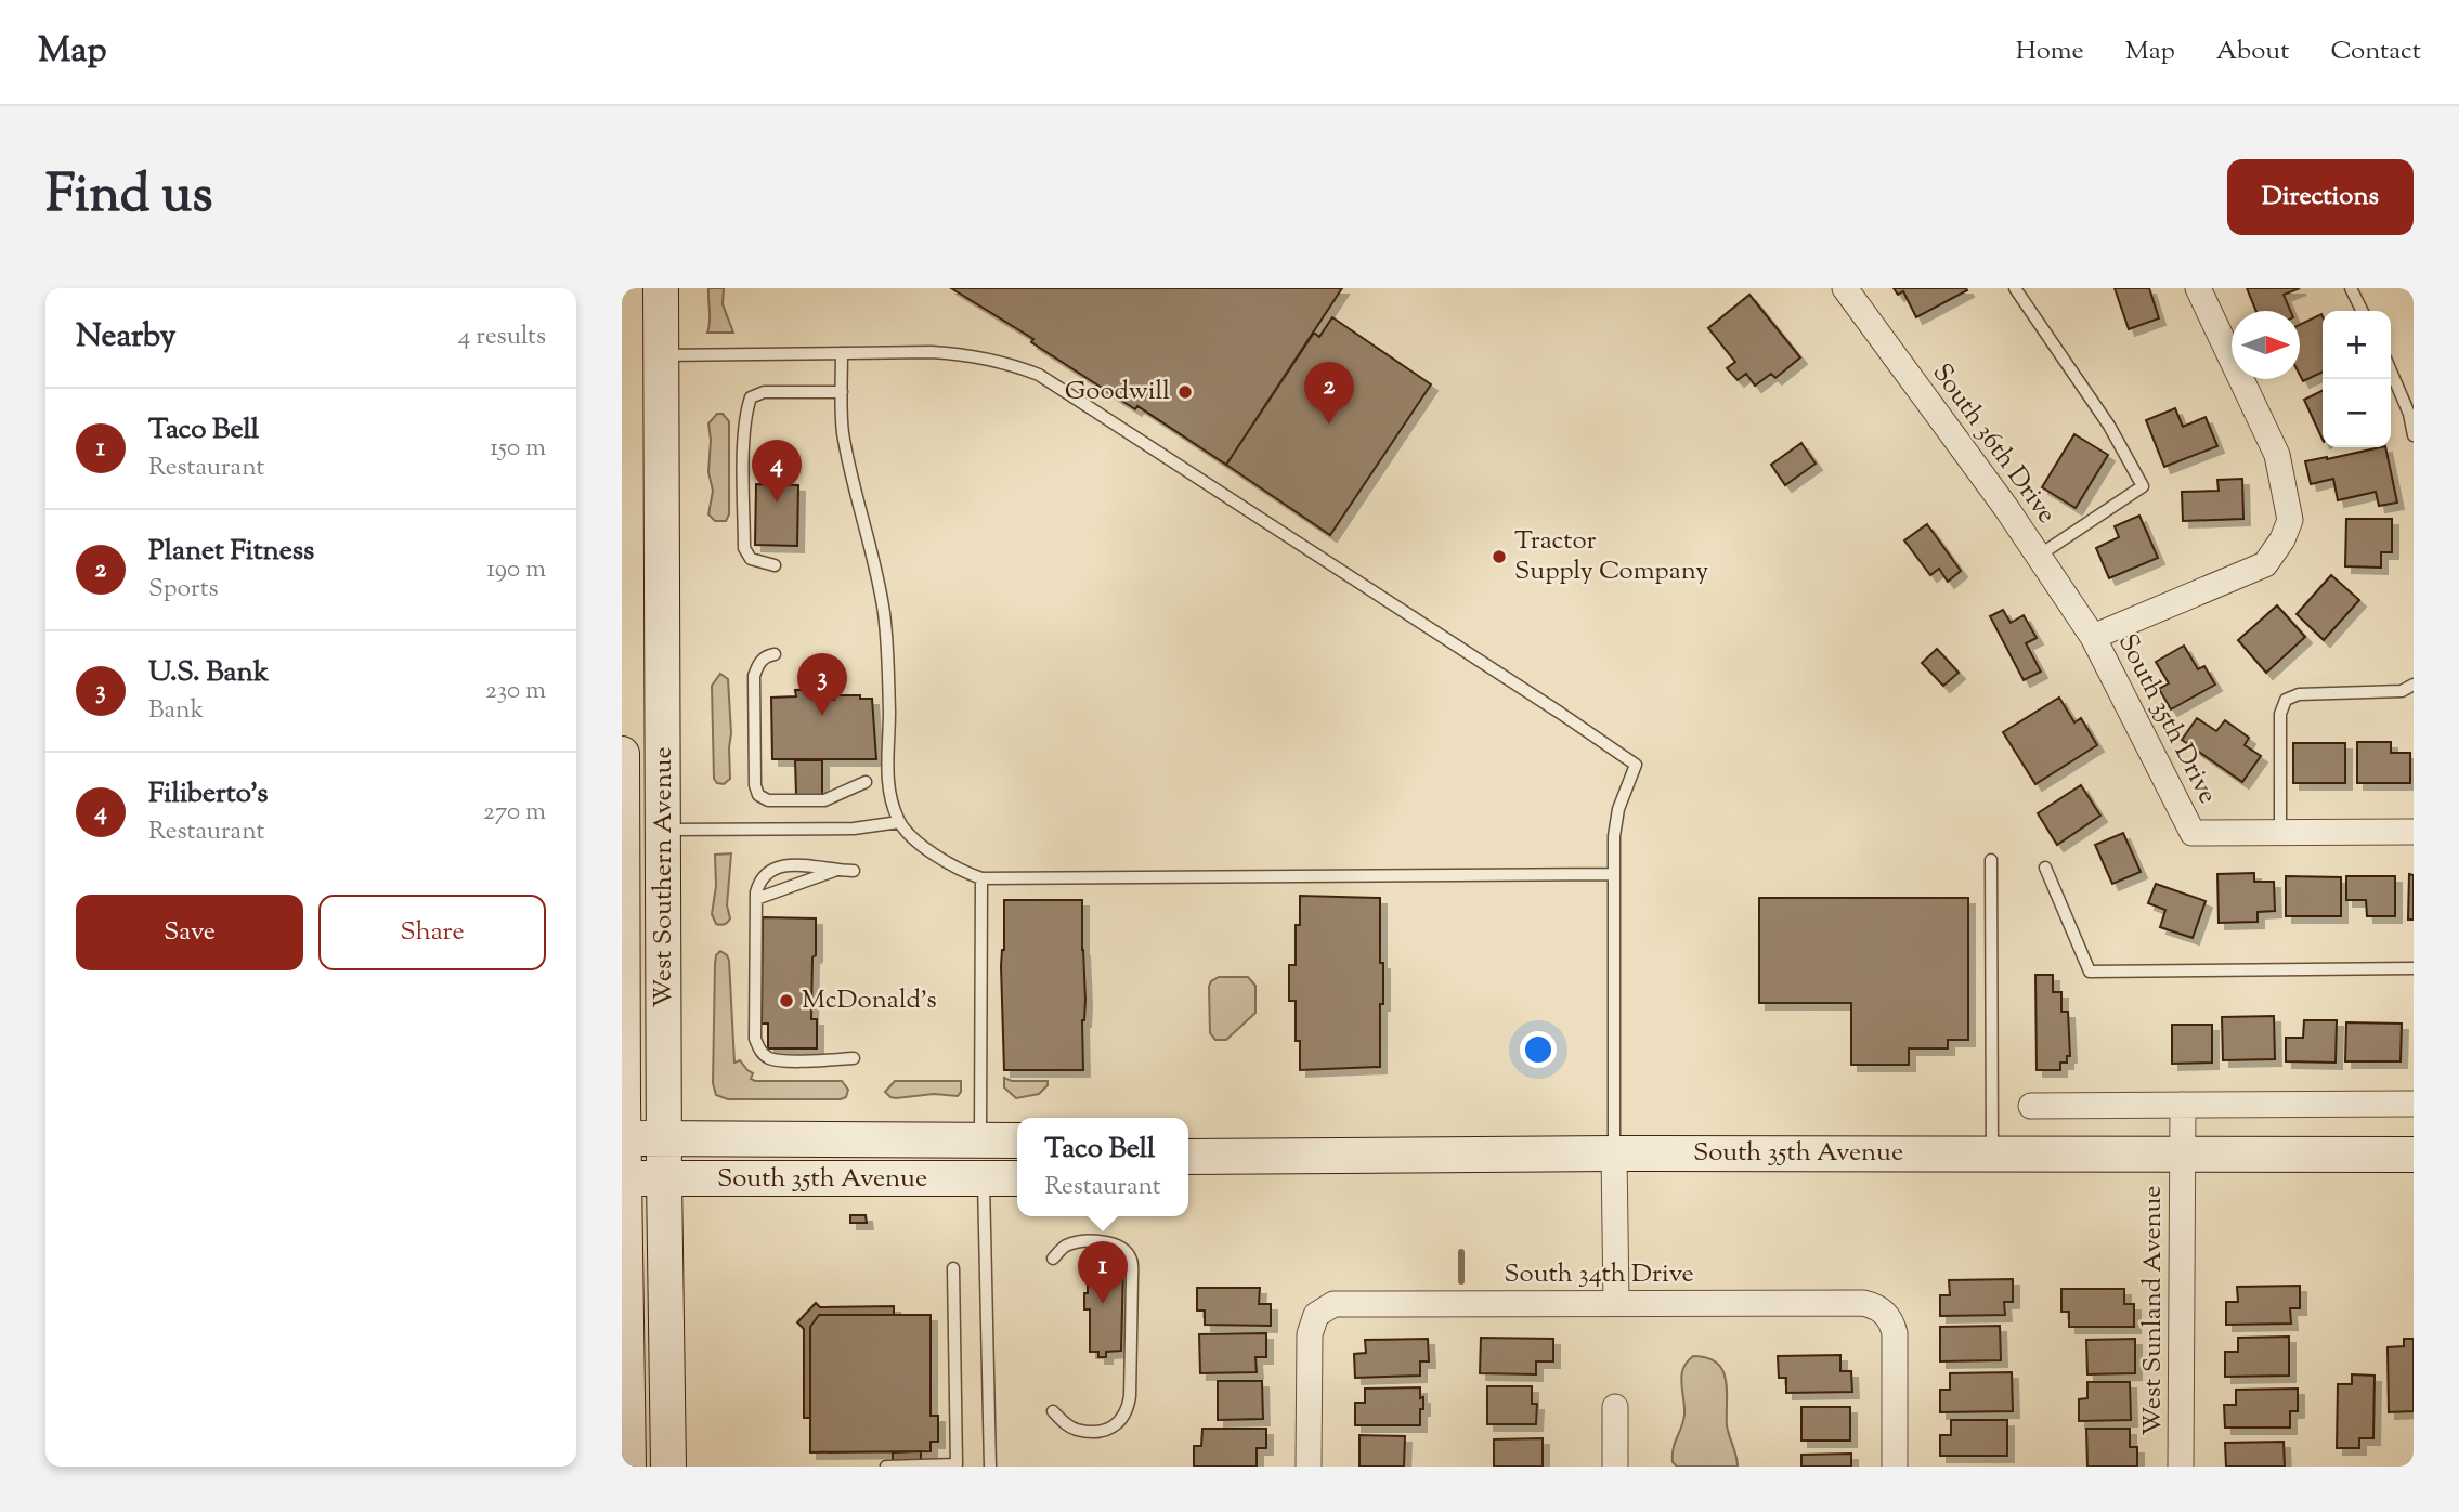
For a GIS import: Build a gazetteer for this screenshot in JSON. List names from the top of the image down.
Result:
{
  "streets": {
    "main road": ["West Southern Avenue", "South 35th Avenue"],
    "street": [
      "South 36th Drive",
      "South 35th Drive",
      "South 34th Drive",
      "West Sunland Avenue"
    ]
  },
  "crossings": [
    ["South 36th Drive", "South 35th Drive"],
    ["West Southern Avenue", "South 35th Avenue"],
    ["South 35th Avenue", "West Sunland Avenue"]
  ],
  "places": ["Goodwill", "Tractor Supply Company", "McDonald's"],
  "north": "right",
  "page": {
    "header": "Map",
    "nav": [
      "Home",
      "Map",
      "About",
      "Contact"
    ],
    "title": "Find us",
    "buttons": [
      "Directions",
      ["Save", "Share"]
    ],
    "heading": ["Nearby", "4 results"],
    "map_buttons": ["+", "−"],
    "pins": [
      "2",
      "4",
      "3",
      "1"
    ],
    "list": [
      {
        "mark": "1",
        "name": "Taco Bell",
        "note": "Restaurant",
        "value": "150 m"
      },
      {
        "mark": "2",
        "name": "Planet Fitness",
        "note": "Sports",
        "value": "190 m"
      },
      {
        "mark": "3",
        "name": "U.S. Bank",
        "note": "Bank",
        "value": "230 m"
      },
      {
        "mark": "4",
        "name": "Filiberto's",
        "note": "Restaurant",
        "value": "270 m"
      }
    ],
    "popup": ["Taco Bell", "Restaurant"]
  }
}
